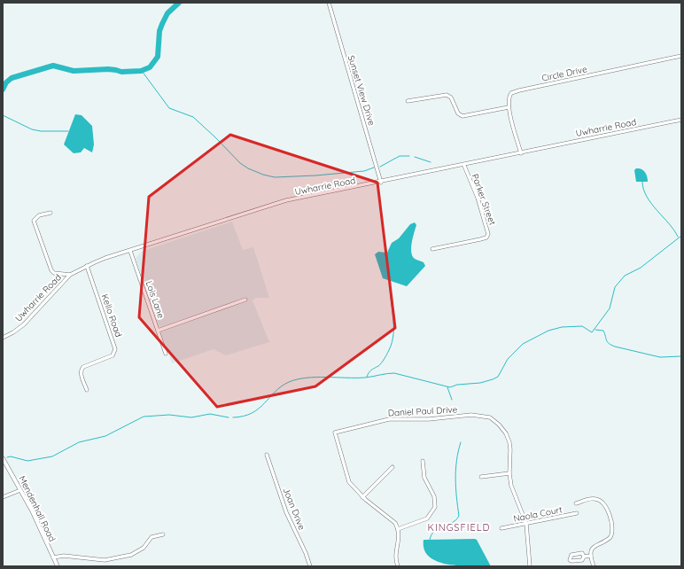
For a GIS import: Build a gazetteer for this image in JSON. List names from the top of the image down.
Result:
{
  "streets": {
    "street": [
      "Circle Drive",
      "Sunset View Drive",
      "Uwharrie Road",
      "Parker Street",
      "Lois Lane",
      "Kello Road",
      "Daniel Paul Drive",
      "Mendenhall Road",
      "Joan Drive",
      "Naola Court"
    ]
  },
  "crossings": [
    ["Sunset View Drive", "Uwharrie Road"],
    ["Uwharrie Road", "Parker Street"],
    ["Uwharrie Road", "Lois Lane"],
    ["Uwharrie Road", "Kello Road"],
    ["Daniel Paul Drive", "Naola Court"]
  ],
  "districts": ["KINGSFIELD"]
}
